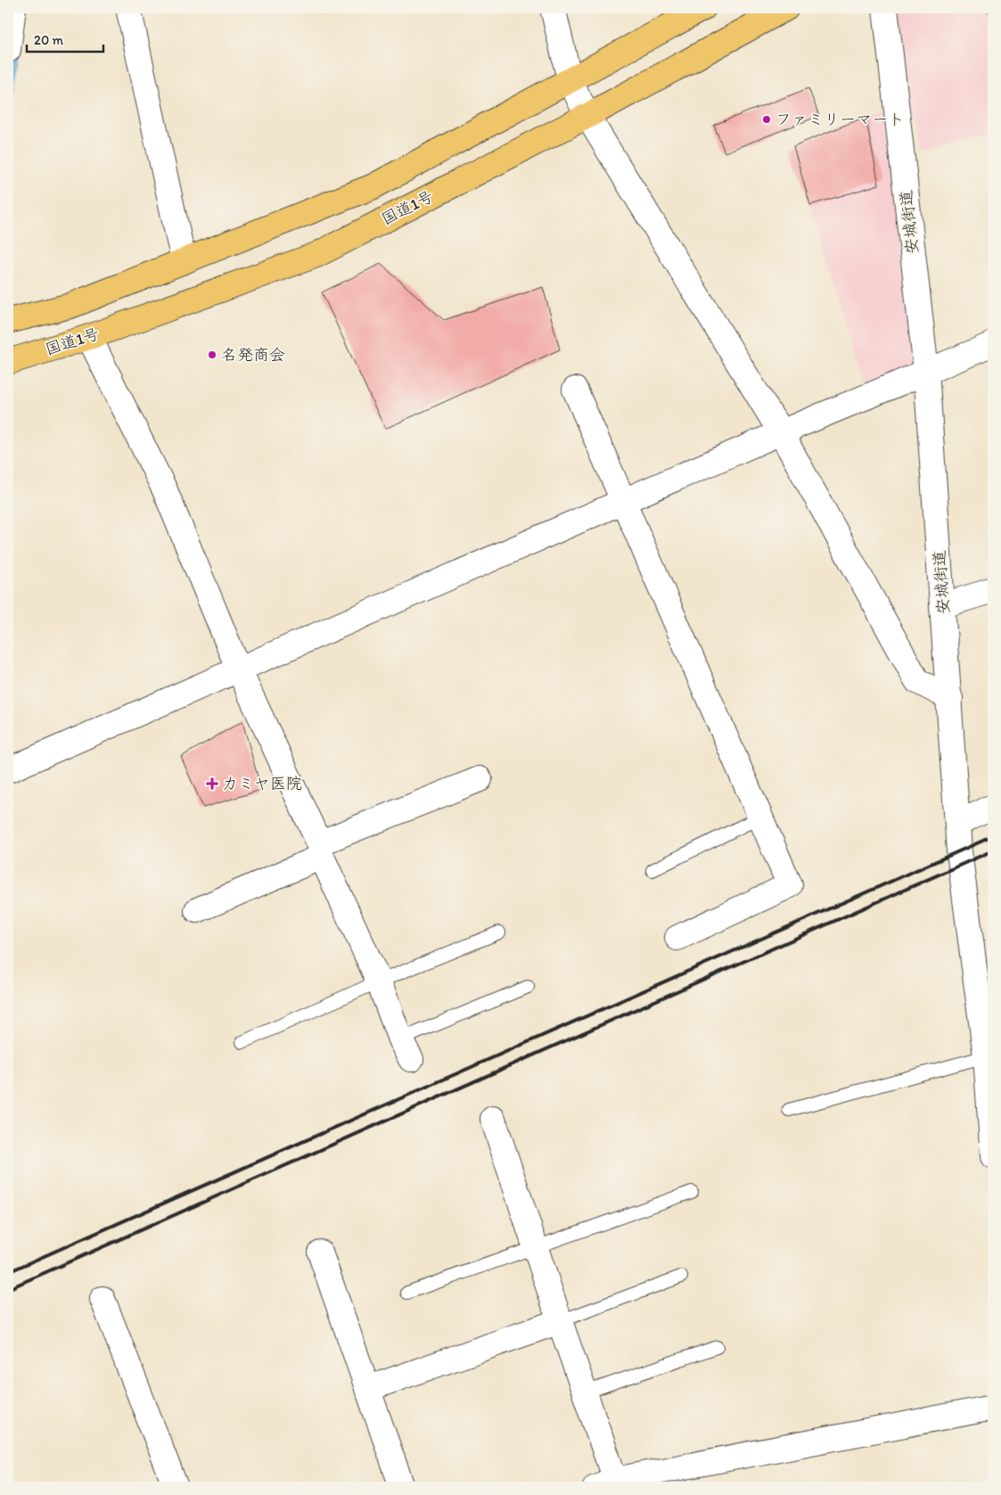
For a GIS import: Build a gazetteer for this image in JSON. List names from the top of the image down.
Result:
{
  "streets": {
    "highway": ["国道1号"],
    "street": ["安城街道"]
  },
  "places": {
    "other": ["ファミリーマート", "名発商会"],
    "health": ["カミヤ医院"]
  },
  "scale_bar": "20 m"
}
